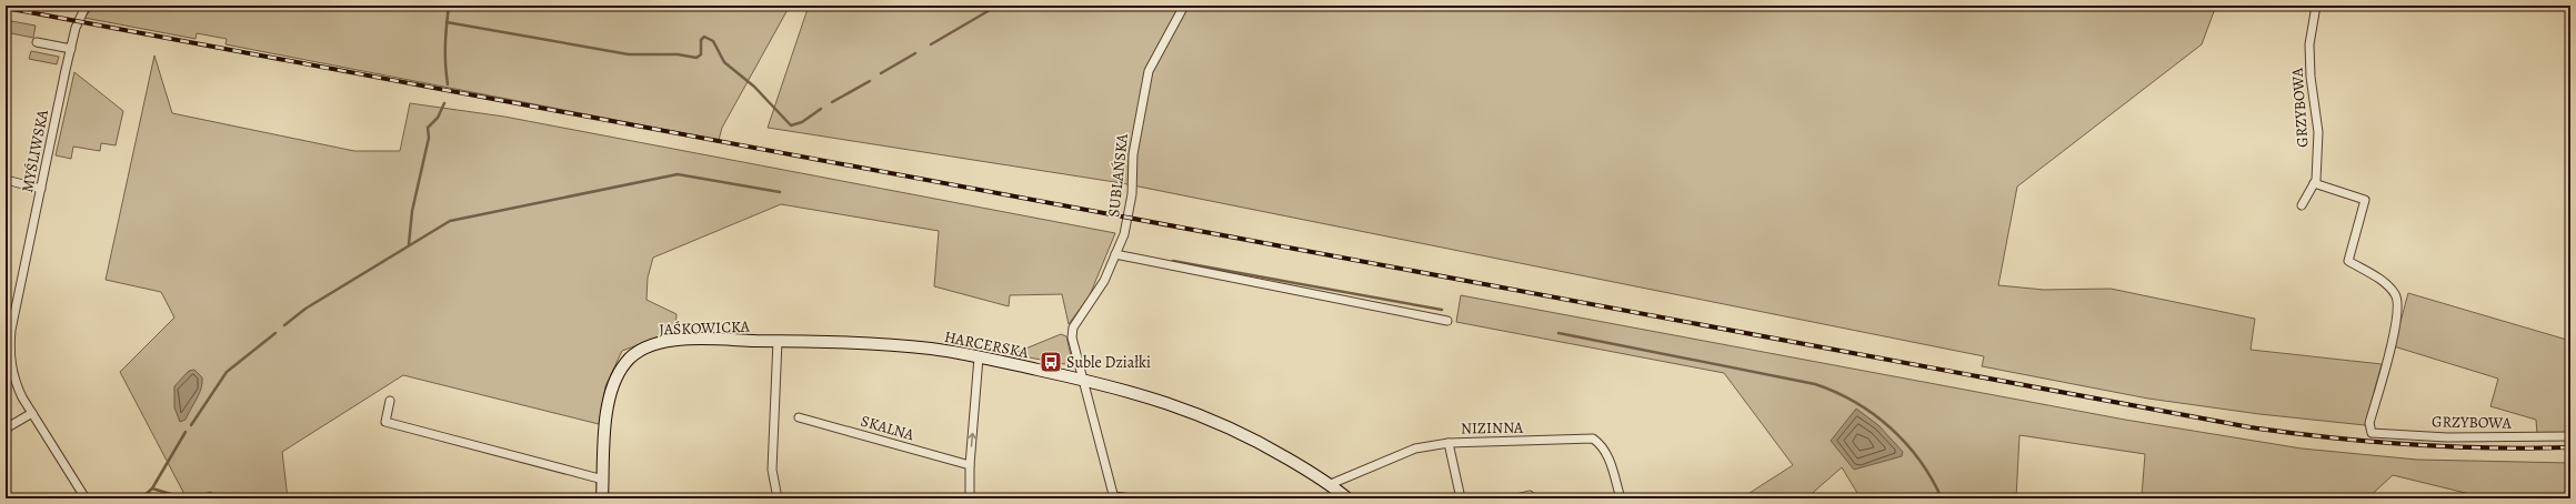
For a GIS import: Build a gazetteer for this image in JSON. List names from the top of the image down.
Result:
{
  "streets": {
    "street": [
      "GRZYBOWA",
      "MYŚLIWSKA",
      "SUBLAŃSKA",
      "JAŚKOWICKA",
      "HARCERSKA",
      "SKALNA",
      "NIZINNA"
    ]
  },
  "crossings": [
    ["SUBLAŃSKA", "HARCERSKA"],
    ["JAŚKOWICKA", "HARCERSKA"],
    ["HARCERSKA", "NIZINNA"]
  ],
  "places": {
    "bus stop": ["Suble Działki"]
  }
}
